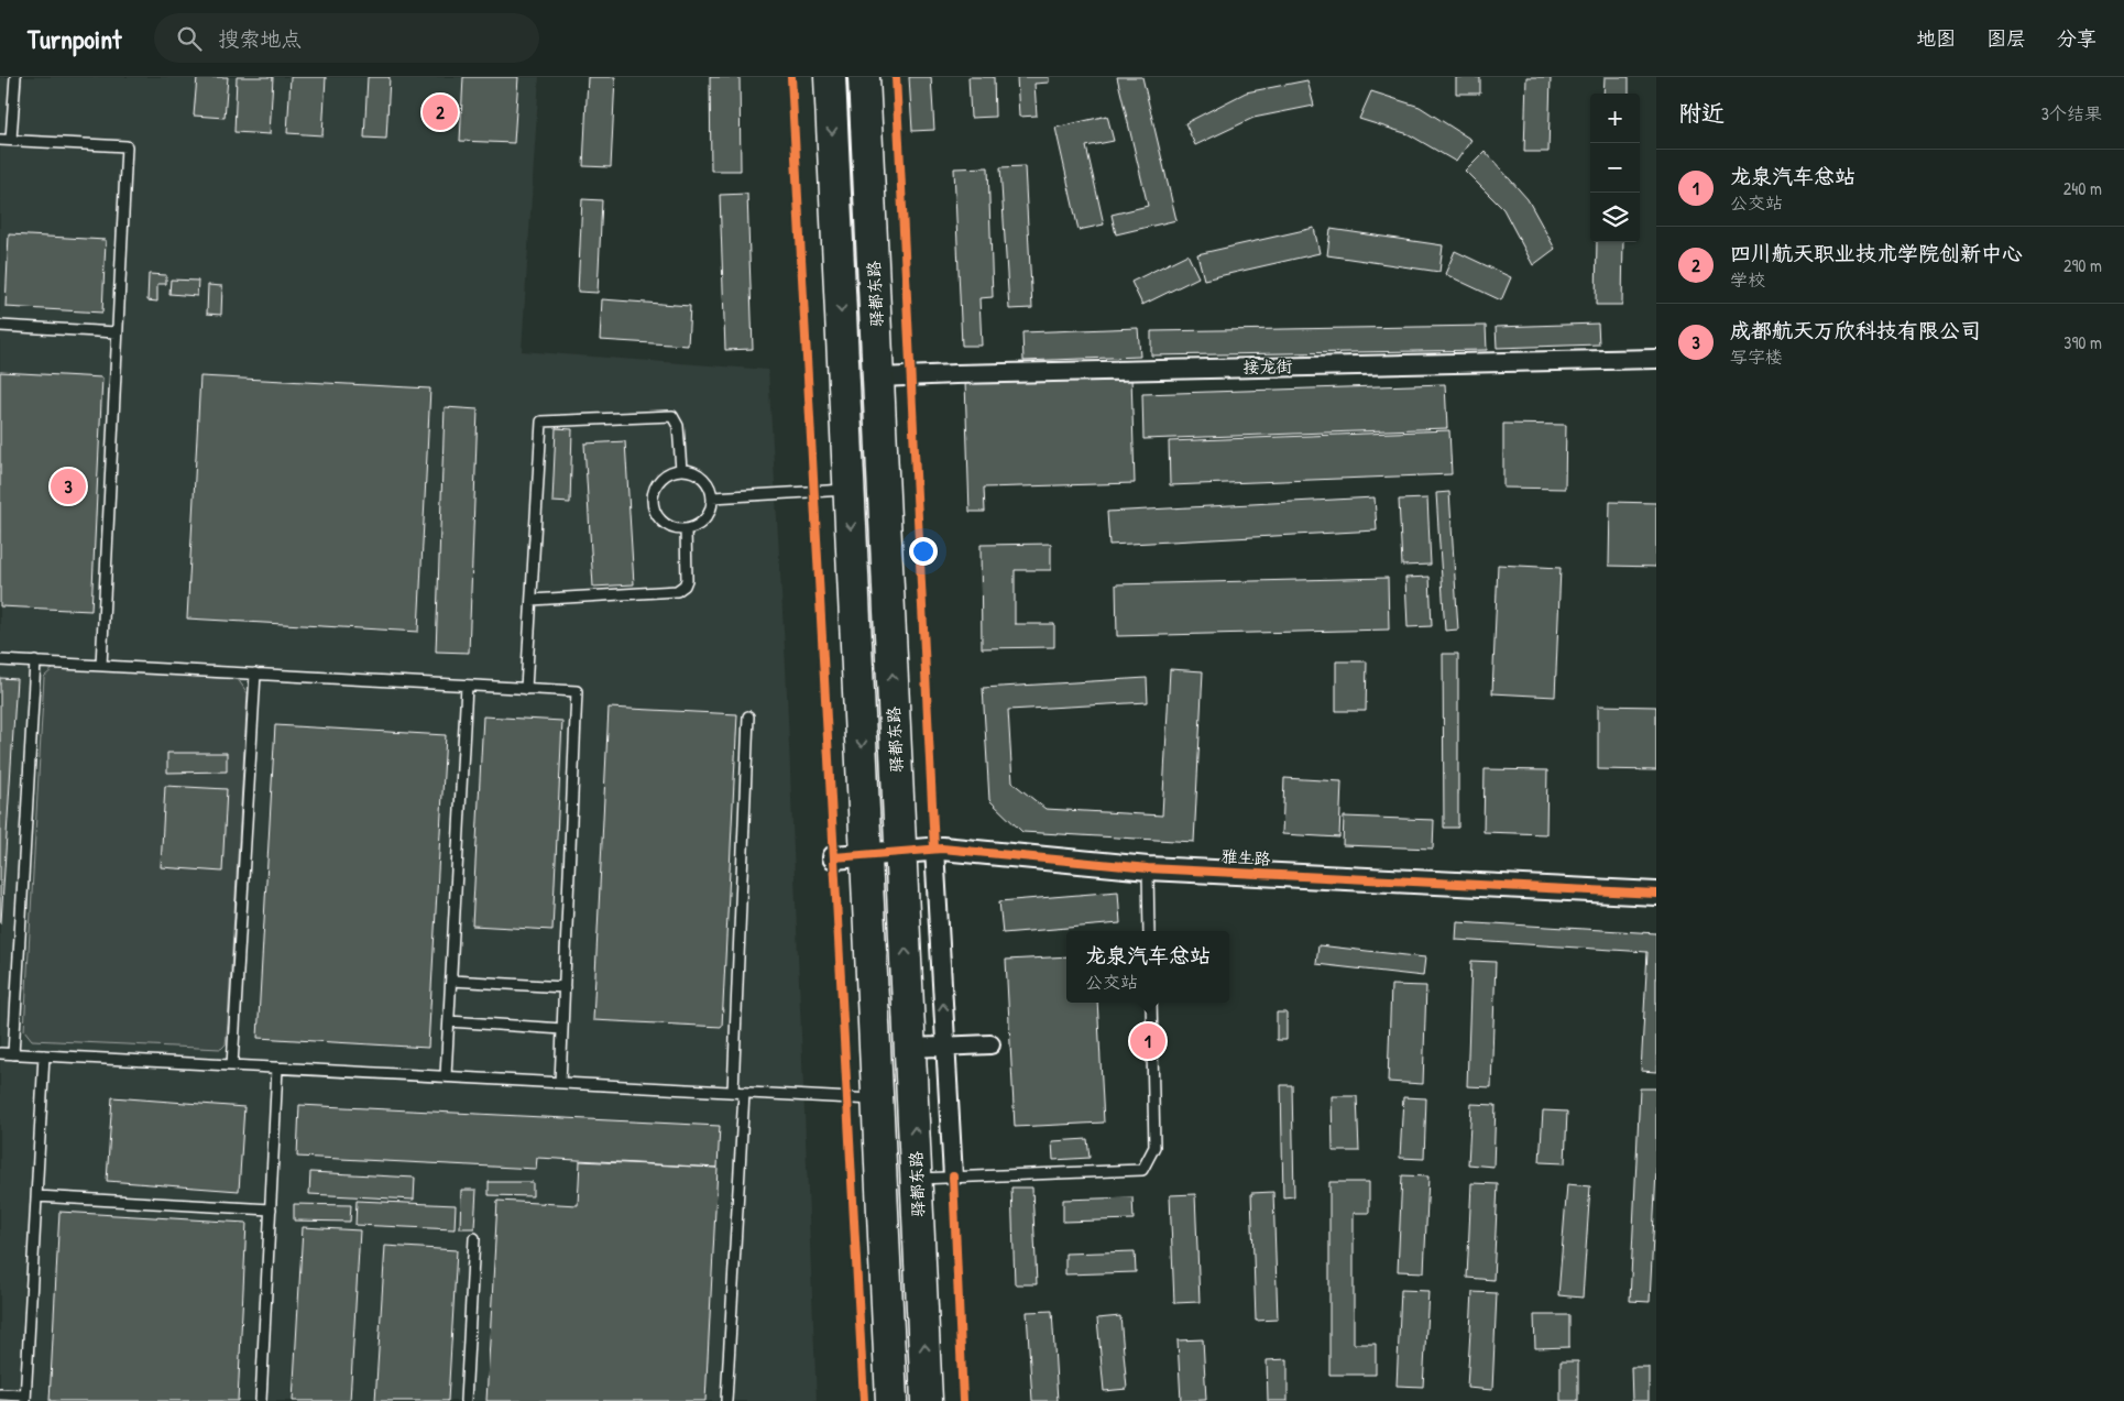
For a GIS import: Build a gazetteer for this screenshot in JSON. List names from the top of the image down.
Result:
{
  "streets": {
    "highway": ["驿都东路"],
    "street": ["接龙街", "雅生路"]
  },
  "crossings": [
    ["驿都东路", "接龙街"],
    ["驿都东路", "雅生路"]
  ],
  "page": {
    "header": "Turnpoint",
    "search": "搜索地点",
    "nav": ["地图", "图层", "分享"],
    "heading": ["附近", "3个结果"],
    "pins": ["2", "3", "1"],
    "map_buttons": ["+", "−"],
    "list": [
      {
        "mark": "1",
        "name": "龙泉汽车总站",
        "note": "公交站",
        "value": "240 m"
      },
      {
        "mark": "2",
        "name": "四川航天职业技术学院创新中心",
        "note": "学校",
        "value": "290 m"
      },
      {
        "mark": "3",
        "name": "成都航天万欣科技有限公司",
        "note": "写字楼",
        "value": "390 m"
      }
    ],
    "popup": ["龙泉汽车总站", "公交站"]
  }
}
